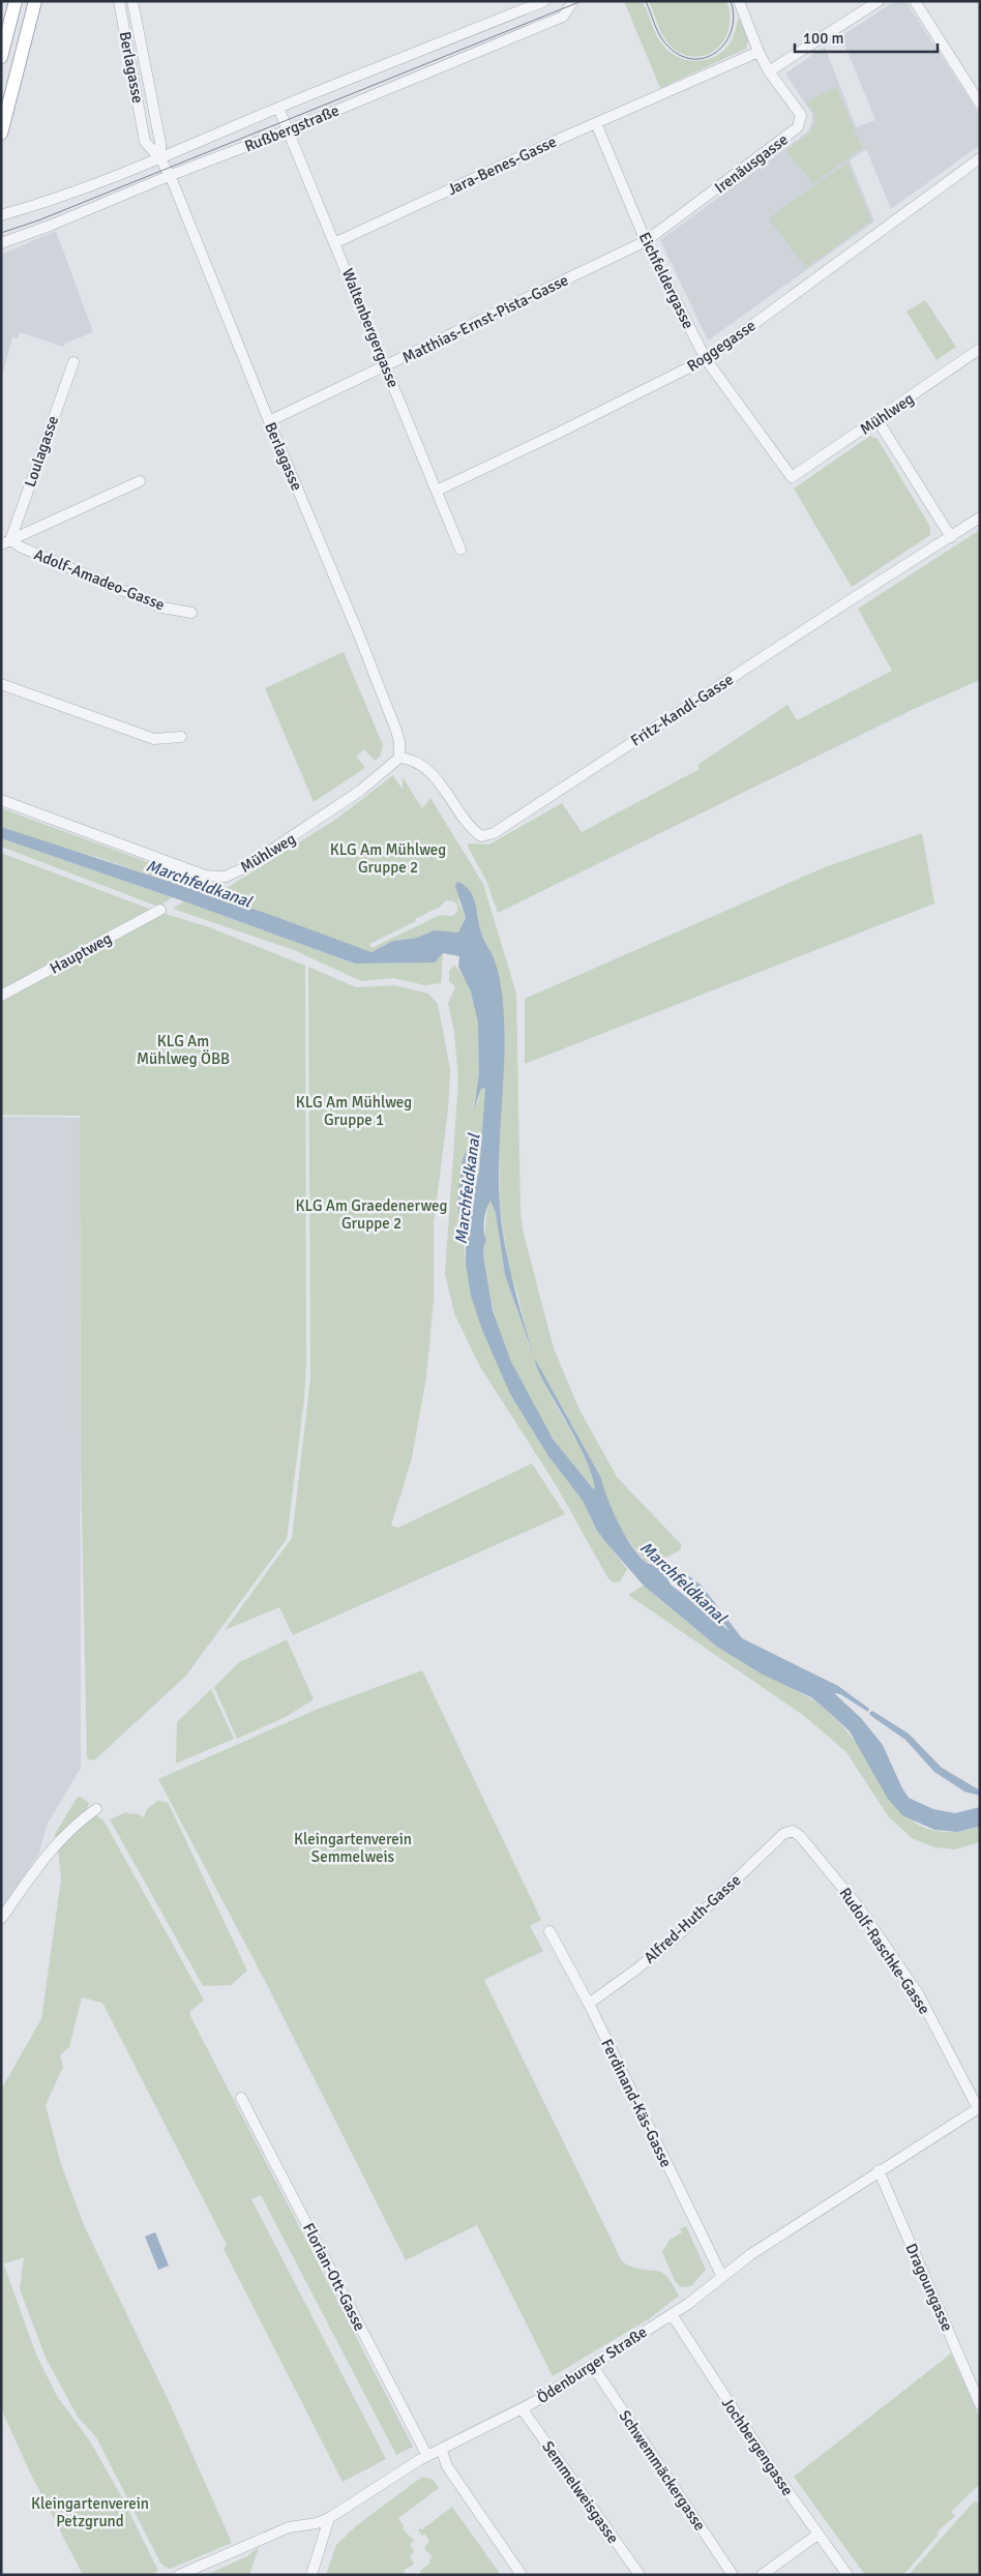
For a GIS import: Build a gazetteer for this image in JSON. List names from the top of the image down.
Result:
{
  "streets": {
    "street": [
      "Berlagasse",
      "Rußbergstraße",
      "Irenäusgasse",
      "Jara-Benes-Gasse",
      "Eichfeldergasse",
      "Matthias-Ernst-Pista-Gasse",
      "Waltenbergergasse",
      "Roggegasse",
      "Mühlweg",
      "Loulagasse",
      "Adolf-Amadeo-Gasse",
      "Fritz-Kandl-Gasse",
      "Hauptweg",
      "Alfred-Huth-Gasse",
      "Rudolf-Raschke-Gasse",
      "Ferdinand-Käs-Gasse",
      "Florian-Ott-Gasse",
      "Dragoungasse",
      "Ödenburger Straße",
      "Jochbergengasse",
      "Schwemmäckergasse",
      "Semmelweisgasse"
    ]
  },
  "crossings": [
    ["Berlagasse", "Rußbergstraße"],
    ["Berlagasse", "Matthias-Ernst-Pista-Gasse"],
    ["Berlagasse", "Mühlweg"],
    ["Berlagasse", "Fritz-Kandl-Gasse"],
    ["Rußbergstraße", "Waltenbergergasse"],
    ["Irenäusgasse", "Jara-Benes-Gasse"],
    ["Irenäusgasse", "Eichfeldergasse"],
    ["Irenäusgasse", "Matthias-Ernst-Pista-Gasse"],
    ["Jara-Benes-Gasse", "Eichfeldergasse"],
    ["Jara-Benes-Gasse", "Waltenbergergasse"],
    ["Eichfeldergasse", "Matthias-Ernst-Pista-Gasse"],
    ["Eichfeldergasse", "Roggegasse"],
    ["Eichfeldergasse", "Mühlweg"],
    ["Matthias-Ernst-Pista-Gasse", "Waltenbergergasse"],
    ["Waltenbergergasse", "Roggegasse"],
    ["Mühlweg", "Fritz-Kandl-Gasse"],
    ["Loulagasse", "Adolf-Amadeo-Gasse"],
    ["Alfred-Huth-Gasse", "Rudolf-Raschke-Gasse"],
    ["Alfred-Huth-Gasse", "Ferdinand-Käs-Gasse"],
    ["Rudolf-Raschke-Gasse", "Ödenburger Straße"],
    ["Ferdinand-Käs-Gasse", "Ödenburger Straße"],
    ["Florian-Ott-Gasse", "Ödenburger Straße"],
    ["Dragoungasse", "Ödenburger Straße"],
    ["Ödenburger Straße", "Jochbergengasse"],
    ["Ödenburger Straße", "Schwemmäckergasse"],
    ["Ödenburger Straße", "Semmelweisgasse"]
  ],
  "water": ["Marchfeldkanal"],
  "parks": [
    "KLG Am Mühlweg Gruppe 2",
    "KLG Am Mühlweg ÖBB",
    "KLG Am Mühlweg Gruppe 1",
    "KLG Am Graedenerweg Gruppe 2",
    "Kleingartenverein Semmelweis",
    "Kleingartenverein Petzgrund"
  ],
  "scale_bar": "100 m"
}
